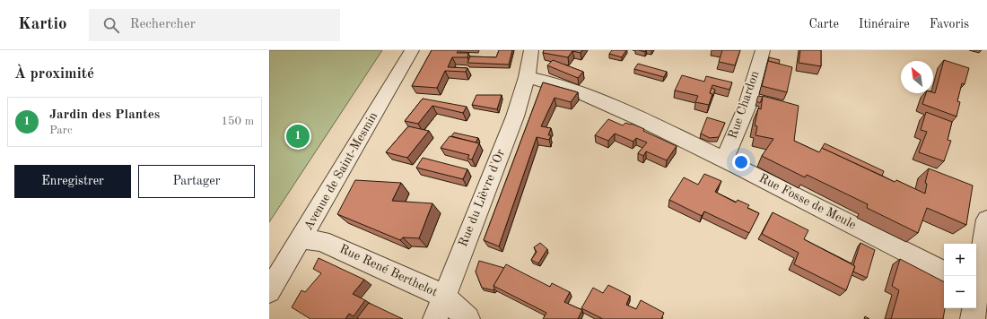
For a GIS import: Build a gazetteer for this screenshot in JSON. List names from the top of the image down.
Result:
{
  "streets": {
    "street": [
      "Rue Chardon",
      "Avenue de Saint-Mesmin",
      "Rue du Lièvre d'Or",
      "Rue Fosse de Meule",
      "Rue René Berthelot"
    ]
  },
  "crossings": [
    ["Rue Chardon", "Rue Fosse de Meule"],
    ["Avenue de Saint-Mesmin", "Rue René Berthelot"],
    ["Rue du Lièvre d'Or", "Rue Fosse de Meule"],
    ["Rue du Lièvre d'Or", "Rue René Berthelot"]
  ],
  "north": "top left",
  "page": {
    "header": "Kartio",
    "search": "Rechercher",
    "nav": ["Carte", "Itinéraire", "Favoris"],
    "heading": "À proximité",
    "list": [
      {
        "mark": "1",
        "name": "Jardin des Plantes",
        "note": "Parc",
        "value": "150 m"
      }
    ],
    "pins": "1",
    "buttons": ["Enregistrer", "Partager"],
    "map_buttons": ["+", "−"]
  }
}
